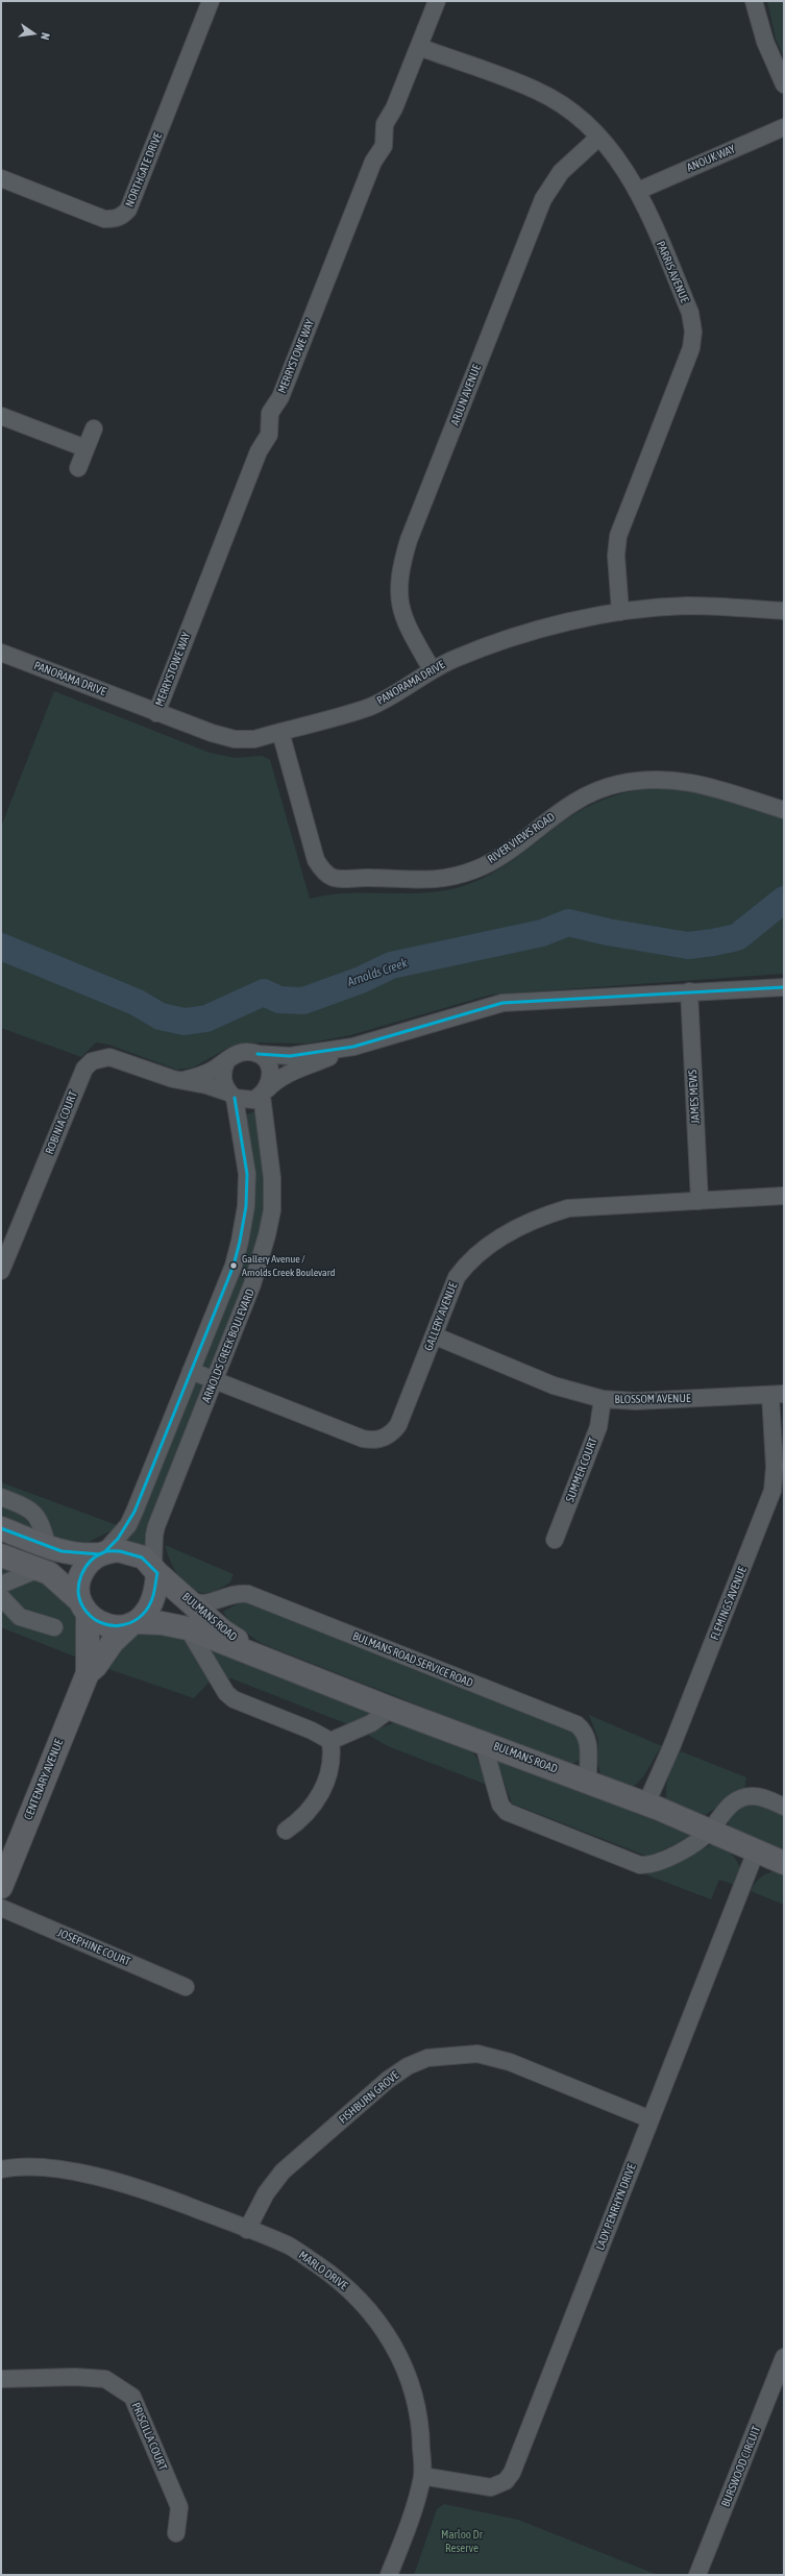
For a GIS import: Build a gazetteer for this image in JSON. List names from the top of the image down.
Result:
{
  "streets": {
    "street": [
      "ANOUK WAY",
      "NORTHGATE DRIVE",
      "PARRIS AVENUE",
      "MERRYSTOWE WAY",
      "ARJUN AVENUE",
      "PANORAMA DRIVE",
      "RIVER VIEWS ROAD",
      "JAMES MEWS",
      "ROBINIA COURT",
      "GALLERY AVENUE",
      "ARNOLDS CREEK BOULEVARD",
      "BLOSSOM AVENUE",
      "SUMMER COURT",
      "FLEMINGS AVENUE",
      "BULMANS ROAD",
      "BULMANS ROAD SERVICE ROAD",
      "CENTENARY AVENUE",
      "JOSEPHINE COURT",
      "FISHBURN GROVE",
      "LADY PENRHYN DRIVE",
      "MARLO DRIVE",
      "PRISCILLA COURT",
      "BURSWOOD CIRCUIT"
    ]
  },
  "crossings": [
    ["ANOUK WAY", "PARRIS AVENUE"],
    ["PARRIS AVENUE", "MERRYSTOWE WAY"],
    ["PARRIS AVENUE", "ARJUN AVENUE"],
    ["PARRIS AVENUE", "PANORAMA DRIVE"],
    ["MERRYSTOWE WAY", "PANORAMA DRIVE"],
    ["ARJUN AVENUE", "PANORAMA DRIVE"],
    ["PANORAMA DRIVE", "RIVER VIEWS ROAD"],
    ["JAMES MEWS", "GALLERY AVENUE"],
    ["ROBINIA COURT", "ARNOLDS CREEK BOULEVARD"],
    ["GALLERY AVENUE", "ARNOLDS CREEK BOULEVARD"],
    ["GALLERY AVENUE", "BLOSSOM AVENUE"],
    ["ARNOLDS CREEK BOULEVARD", "BULMANS ROAD"],
    ["ARNOLDS CREEK BOULEVARD", "CENTENARY AVENUE"],
    ["BLOSSOM AVENUE", "SUMMER COURT"],
    ["BLOSSOM AVENUE", "FLEMINGS AVENUE"],
    ["FLEMINGS AVENUE", "BULMANS ROAD"],
    ["BULMANS ROAD", "BULMANS ROAD SERVICE ROAD"],
    ["BULMANS ROAD", "CENTENARY AVENUE"],
    ["BULMANS ROAD", "LADY PENRHYN DRIVE"],
    ["FISHBURN GROVE", "LADY PENRHYN DRIVE"],
    ["FISHBURN GROVE", "MARLO DRIVE"],
    ["LADY PENRHYN DRIVE", "MARLO DRIVE"]
  ],
  "water": ["Arnolds Creek"],
  "parks": ["Marloo Dr Reserve"],
  "places": ["Gallery Avenue / Arnolds Creek Boulevard"],
  "north": "right"
}
